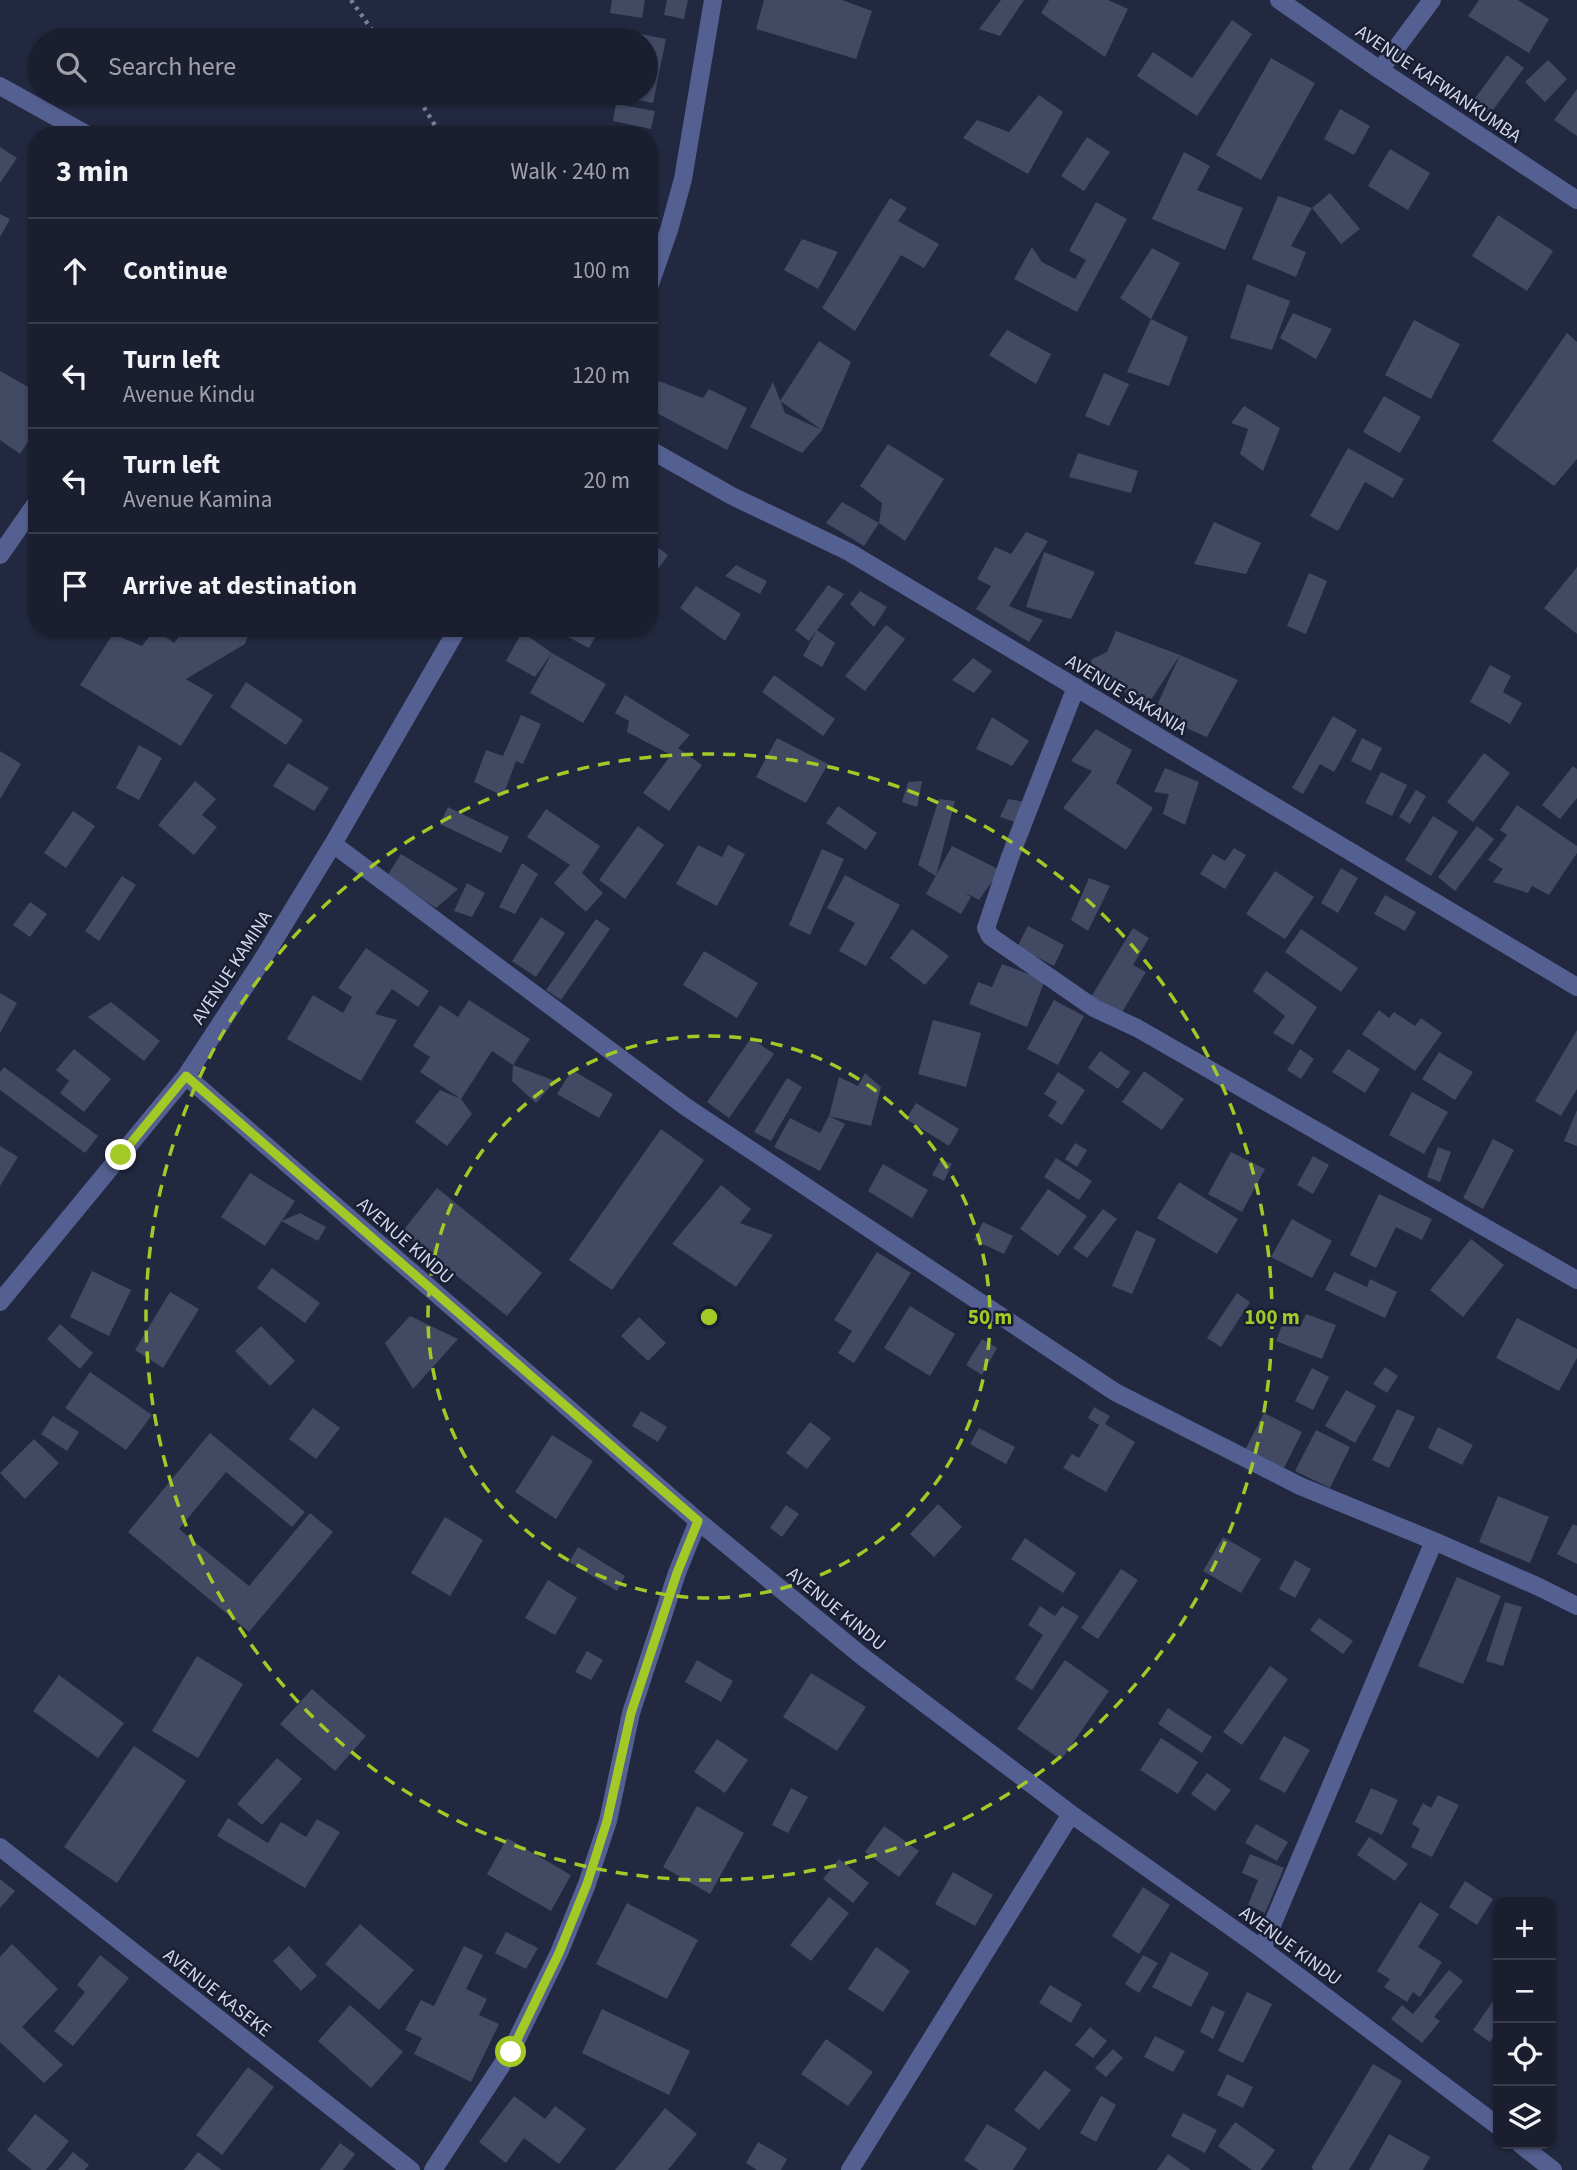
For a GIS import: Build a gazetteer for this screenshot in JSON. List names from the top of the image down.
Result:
{
  "streets": {
    "street": [
      "AVENUE KAFWANKUMBA",
      "AVENUE SAKANIA",
      "AVENUE KAMINA",
      "AVENUE KINDU",
      "AVENUE KASEKE"
    ]
  },
  "crossings": [
    ["AVENUE KAMINA", "AVENUE KINDU"]
  ],
  "page": {
    "search": "Search here",
    "heading": ["3 min", "Walk · 240 m"],
    "list": [
      ["Continue", "100 m"],
      ["Turn left", "Avenue Kindu", "120 m"],
      ["Turn left", "Avenue Kamina", "20 m"],
      "Arrive at destination"
    ],
    "map_buttons": ["+", "−"]
  },
  "rings": ["50 m", "100 m"]
}
